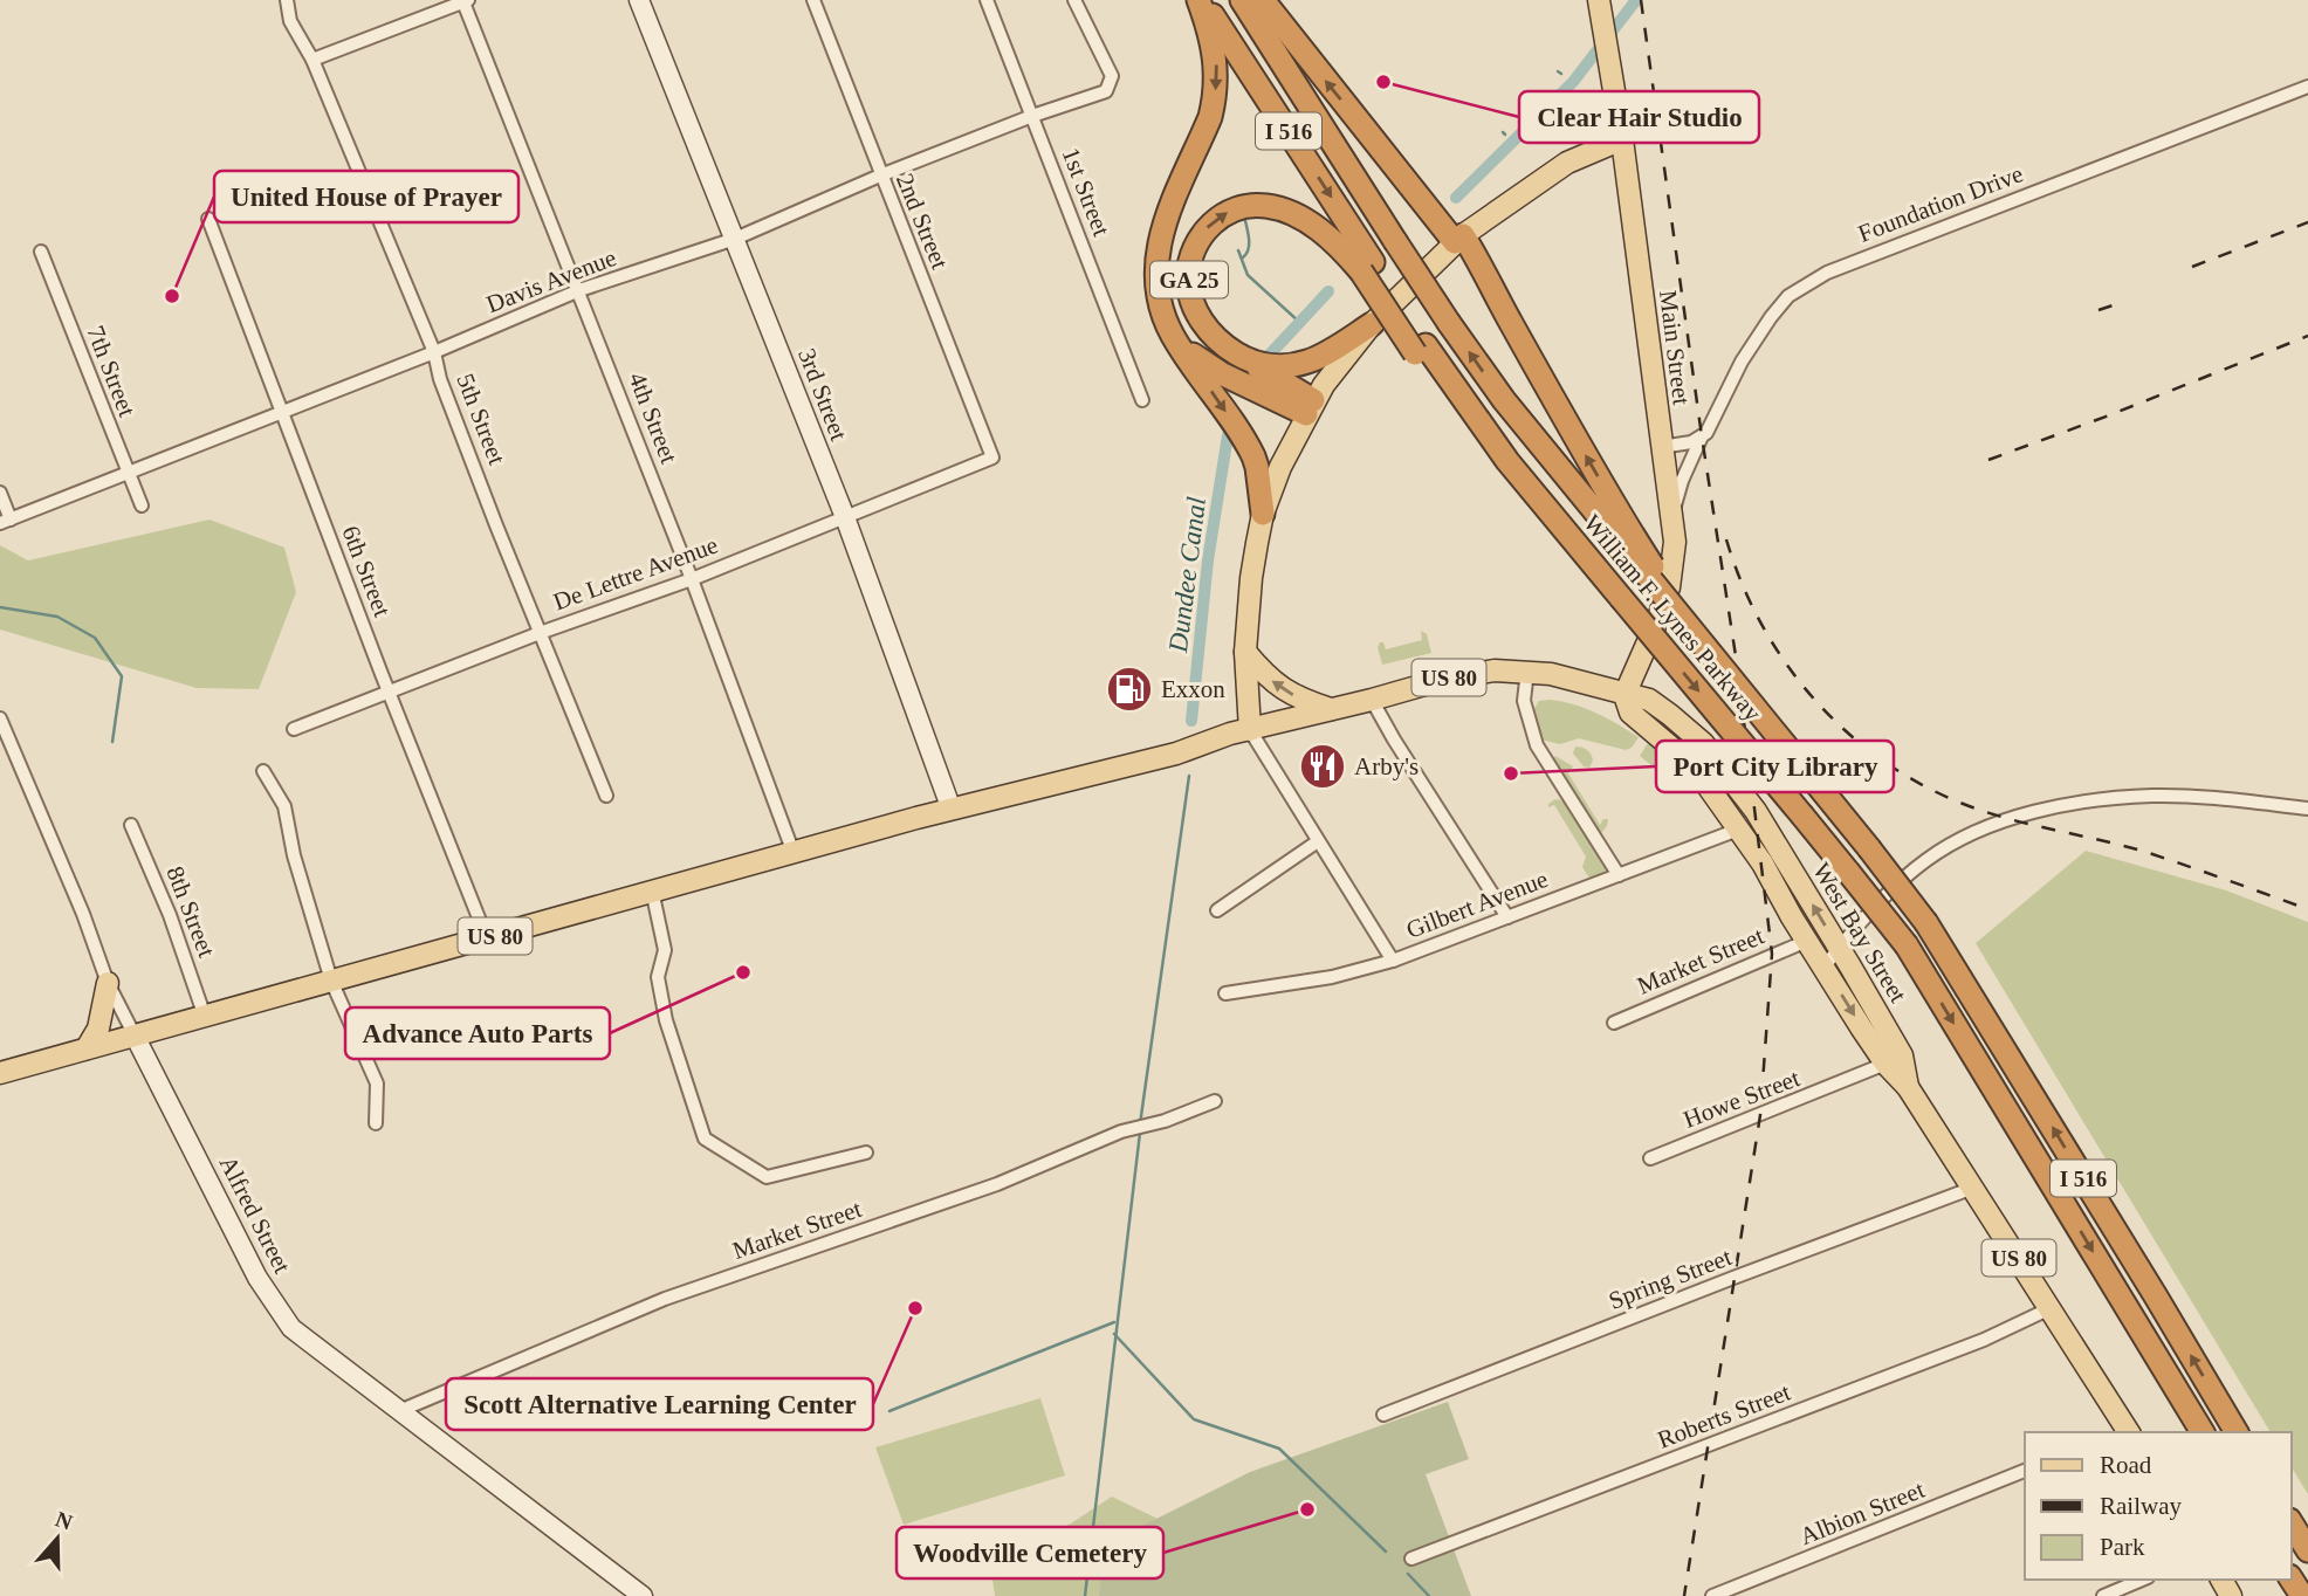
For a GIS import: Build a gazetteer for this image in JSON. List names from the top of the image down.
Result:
{
  "streets": {
    "highway": ["I 516", "GA 25", "William F. Lynes Parkway"],
    "main road": ["Main Street", "US 80", "West Bay Street"],
    "street": [
      "1st Street",
      "Foundation Drive",
      "2nd Street",
      "Davis Avenue",
      "7th Street",
      "3rd Street",
      "4th Street",
      "5th Street",
      "6th Street",
      "De Lettre Avenue",
      "Gilbert Avenue",
      "8th Street",
      "Market Street",
      "Howe Street",
      "Alfred Street",
      "Spring Street",
      "Roberts Street",
      "Albion Street"
    ]
  },
  "crossings": [
    ["1st Street", "Davis Avenue"],
    ["Foundation Drive", "Main Street"],
    ["2nd Street", "Davis Avenue"],
    ["2nd Street", "De Lettre Avenue"],
    ["GA 25", "Main Street"],
    ["GA 25", "William F. Lynes Parkway"],
    ["Davis Avenue", "7th Street"],
    ["Davis Avenue", "3rd Street"],
    ["Davis Avenue", "4th Street"],
    ["Davis Avenue", "5th Street"],
    ["Davis Avenue", "6th Street"],
    ["Main Street", "US 80"],
    ["3rd Street", "De Lettre Avenue"],
    ["3rd Street", "US 80"],
    ["4th Street", "De Lettre Avenue"],
    ["4th Street", "US 80"],
    ["5th Street", "De Lettre Avenue"],
    ["6th Street", "De Lettre Avenue"],
    ["6th Street", "US 80"],
    ["US 80", "Gilbert Avenue"],
    ["US 80", "8th Street"],
    ["US 80", "West Bay Street"],
    ["US 80", "Alfred Street"],
    ["Gilbert Avenue", "West Bay Street"],
    ["West Bay Street", "Market Street"],
    ["West Bay Street", "Howe Street"],
    ["West Bay Street", "Spring Street"],
    ["West Bay Street", "Roberts Street"],
    ["Market Street", "Alfred Street"]
  ],
  "water": ["Dundee Canal"],
  "places": {
    "other": [
      "Clear Hair Studio",
      "United House of Prayer",
      "Port City Library",
      "Advance Auto Parts",
      "Scott Alternative Learning Center",
      "Woodville Cemetery"
    ],
    "fuel station": ["Exxon"],
    "restaurant": ["Arby's"]
  },
  "legend": ["Road", "Railway", "Park"],
  "north": "top"
}
